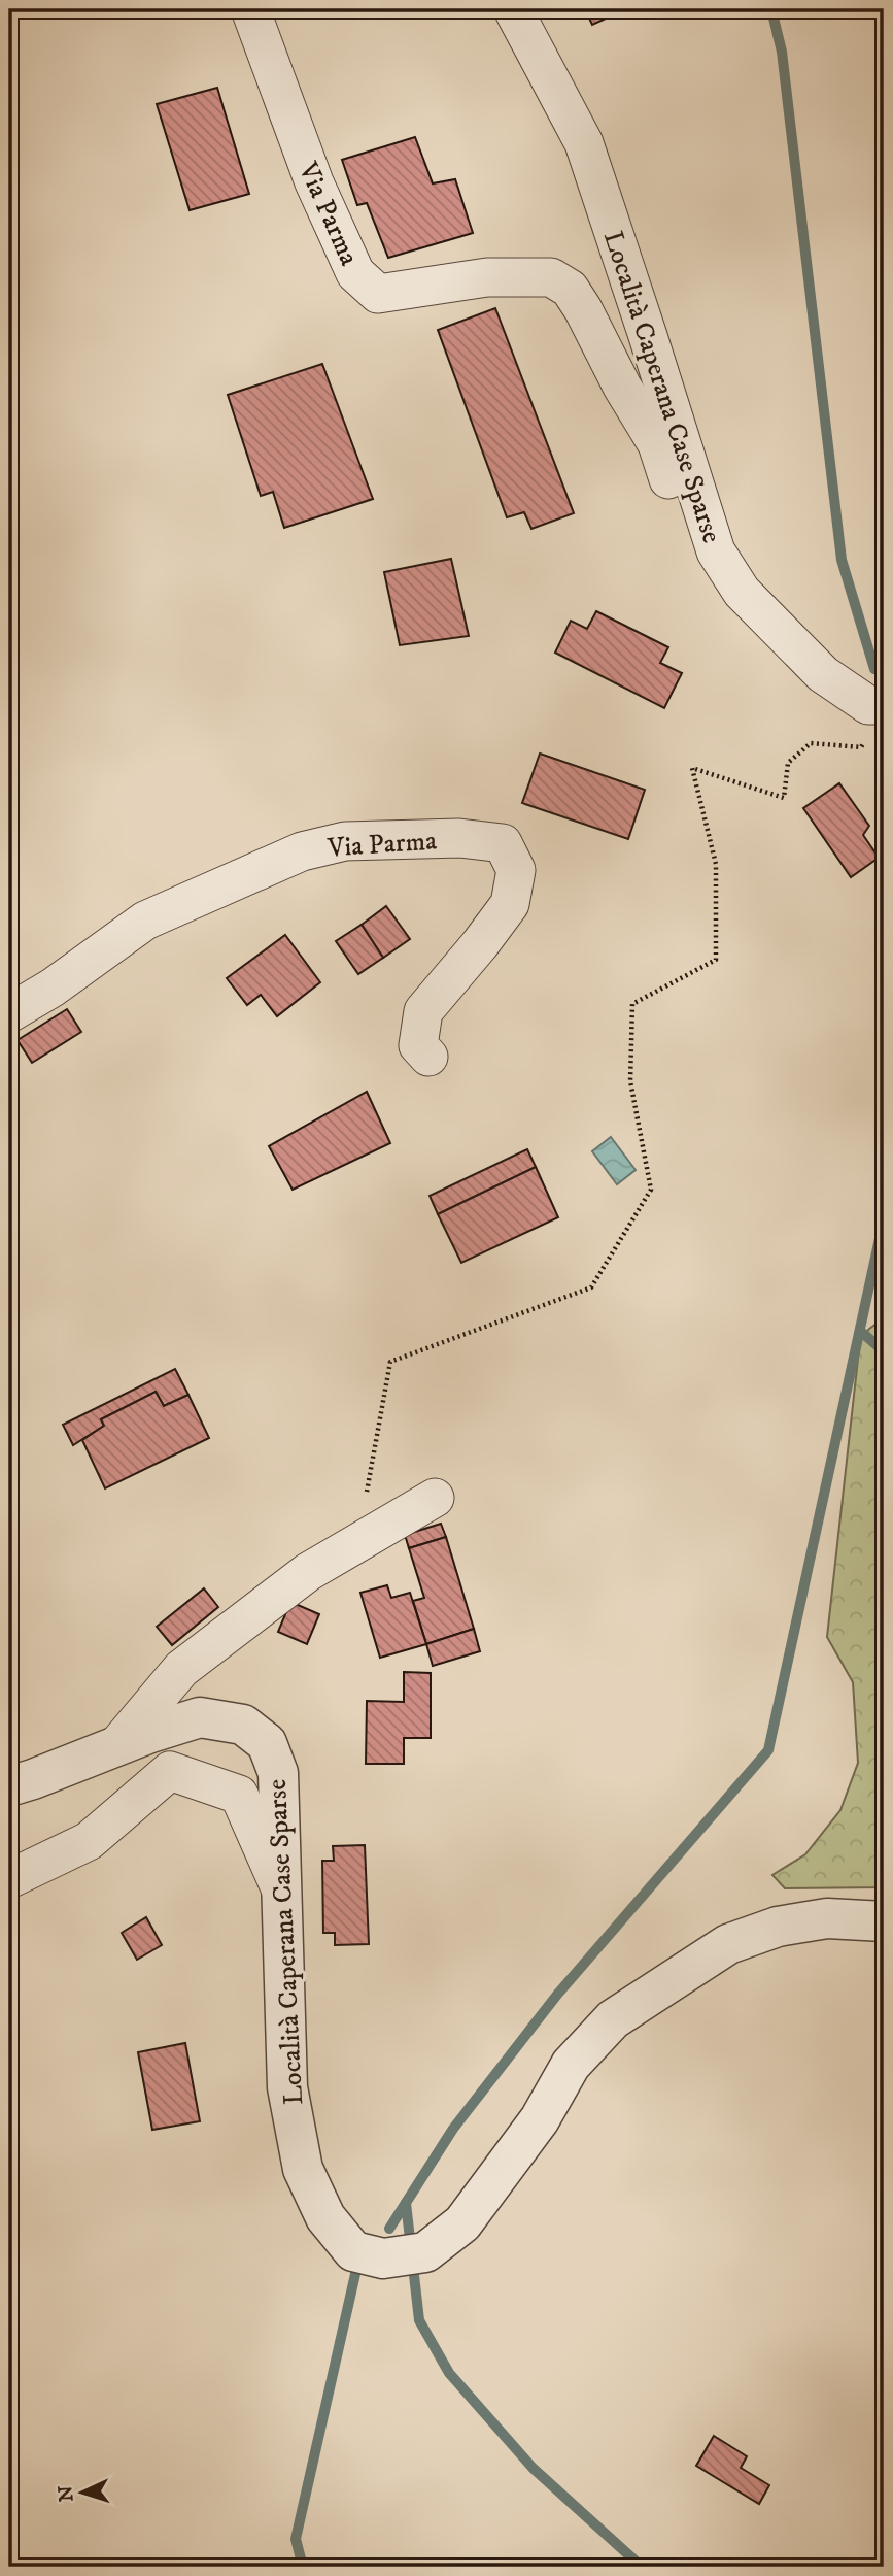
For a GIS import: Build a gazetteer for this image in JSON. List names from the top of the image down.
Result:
{
  "streets": {
    "street": ["Via Parma", "Località Caperana Case Sparse"]
  },
  "crossings": [
    ["Via Parma", "Località Caperana Case Sparse"]
  ],
  "north": "left"
}
